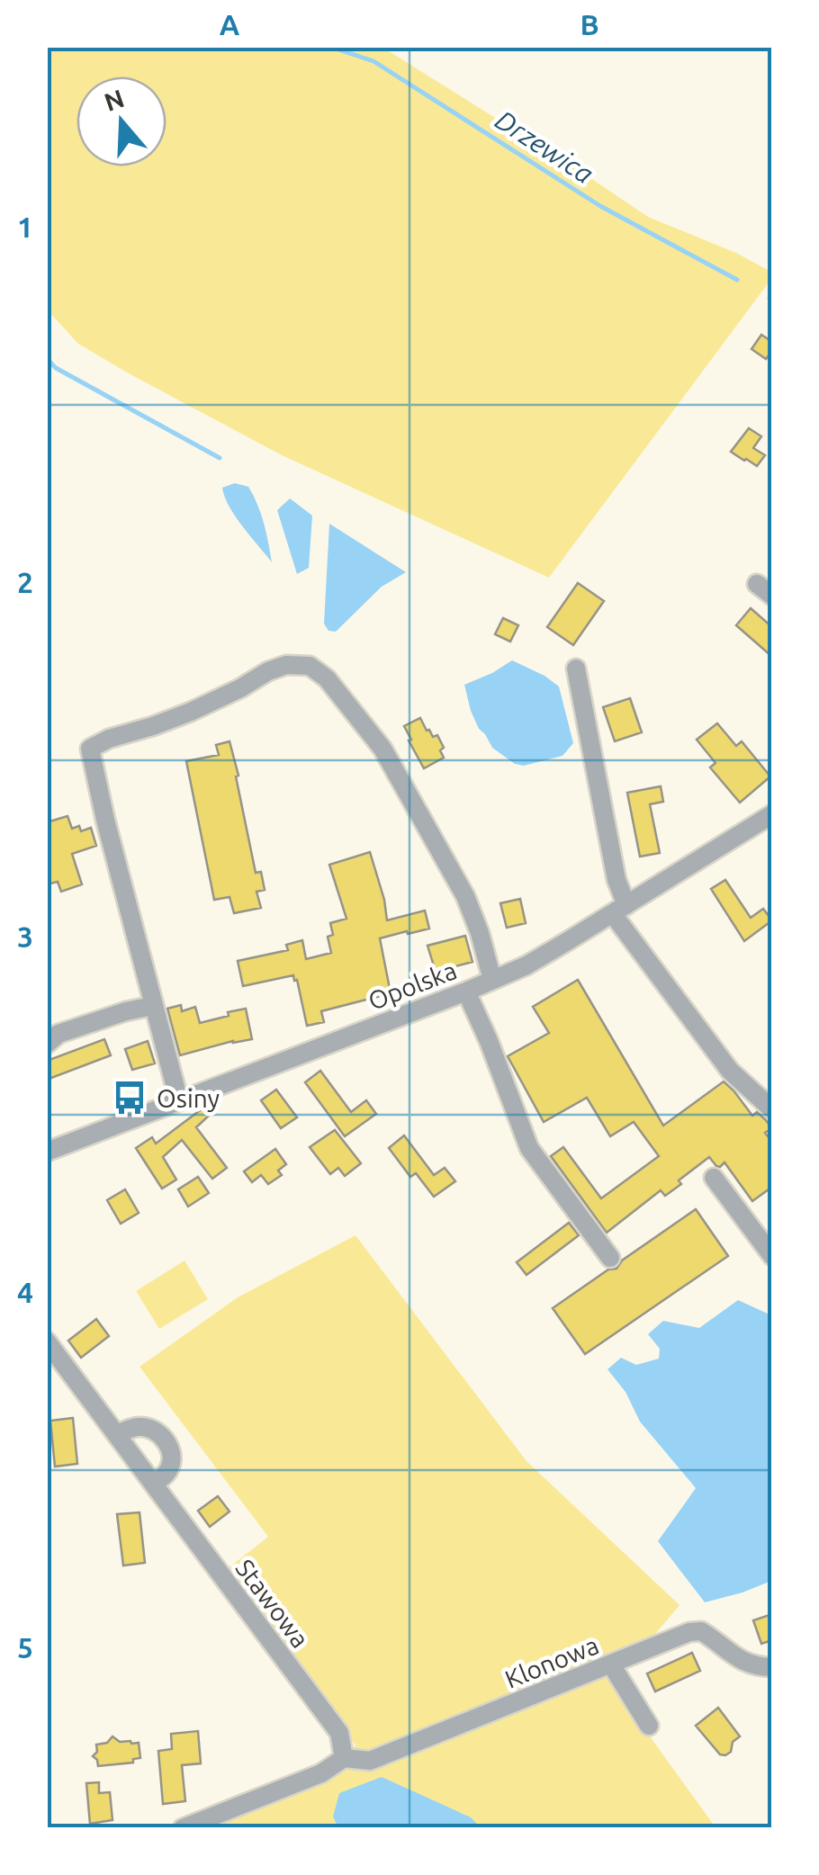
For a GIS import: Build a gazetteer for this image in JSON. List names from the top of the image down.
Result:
{
  "streets": {
    "street": ["Opolska", "Stawowa", "Klonowa"]
  },
  "crossings": [
    ["Stawowa", "Klonowa"]
  ],
  "water": ["Drzewica"],
  "places": {
    "bus stop": ["Osiny"]
  },
  "north": "top",
  "grid": {
    "columns": ["A", "B"],
    "rows": [
      "1",
      "2",
      "3",
      "4",
      "5"
    ]
  }
}
